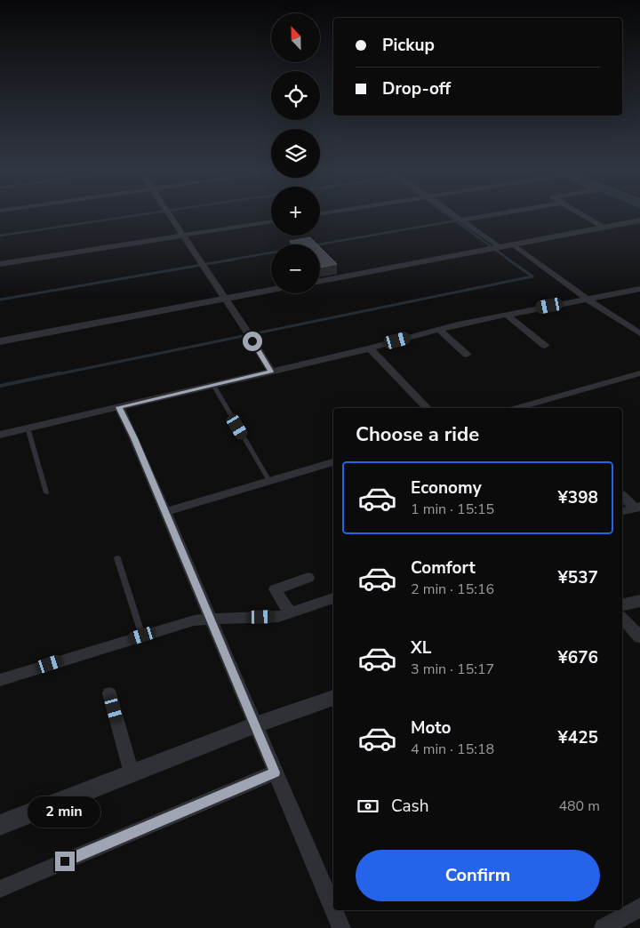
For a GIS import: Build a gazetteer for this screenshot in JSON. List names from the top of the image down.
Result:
{
  "north": "top",
  "page": {
    "map_buttons": ["+", "−"],
    "banner": ["Pickup", "Drop-off"],
    "heading": "Choose a ride",
    "list": [
      {
        "name": "Economy",
        "note": "1 min · 15:15",
        "value": "¥398"
      },
      {
        "name": "Comfort",
        "note": "2 min · 15:16",
        "value": "¥537"
      },
      {
        "name": "XL",
        "note": "3 min · 15:17",
        "value": "¥676"
      },
      {
        "name": "Moto",
        "note": "4 min · 15:18",
        "value": "¥425"
      }
    ],
    "pay": ["Cash", "480 m"],
    "bubble": "2 min",
    "buttons": "Confirm"
  }
}
